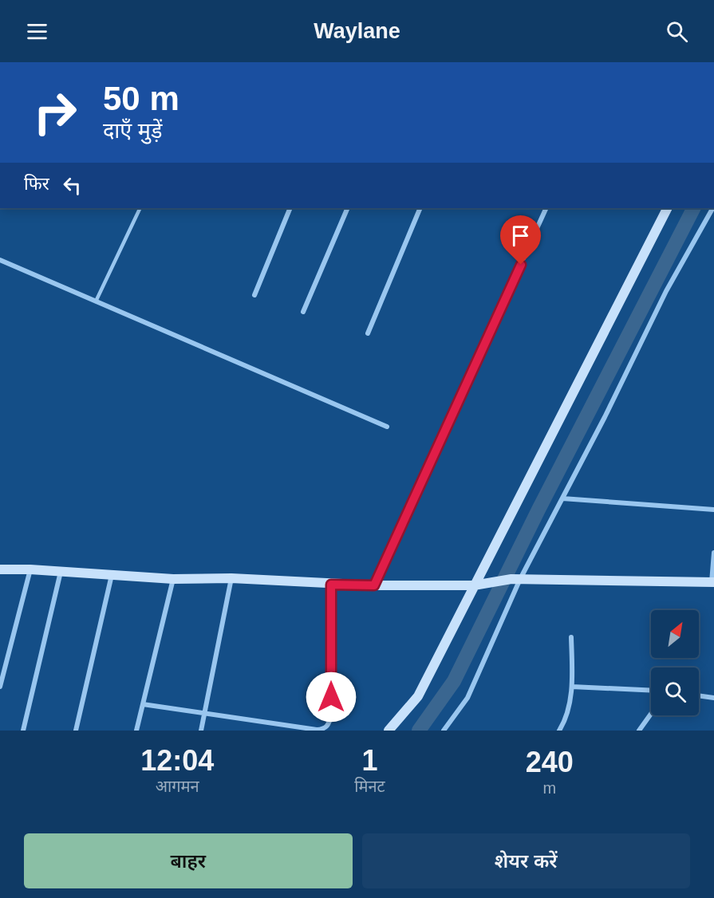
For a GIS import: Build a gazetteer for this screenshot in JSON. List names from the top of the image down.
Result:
{
  "north": "top right",
  "page": {
    "header": "Waylane",
    "turn": ["50 m", "दाएँ मुड़ें"],
    "then": "फिर",
    "eta": [
      "12:04",
      "आगमन",
      "1",
      "मिनट",
      "240",
      "m"
    ],
    "buttons": ["बाहर", "शेयर करें"]
  }
}
